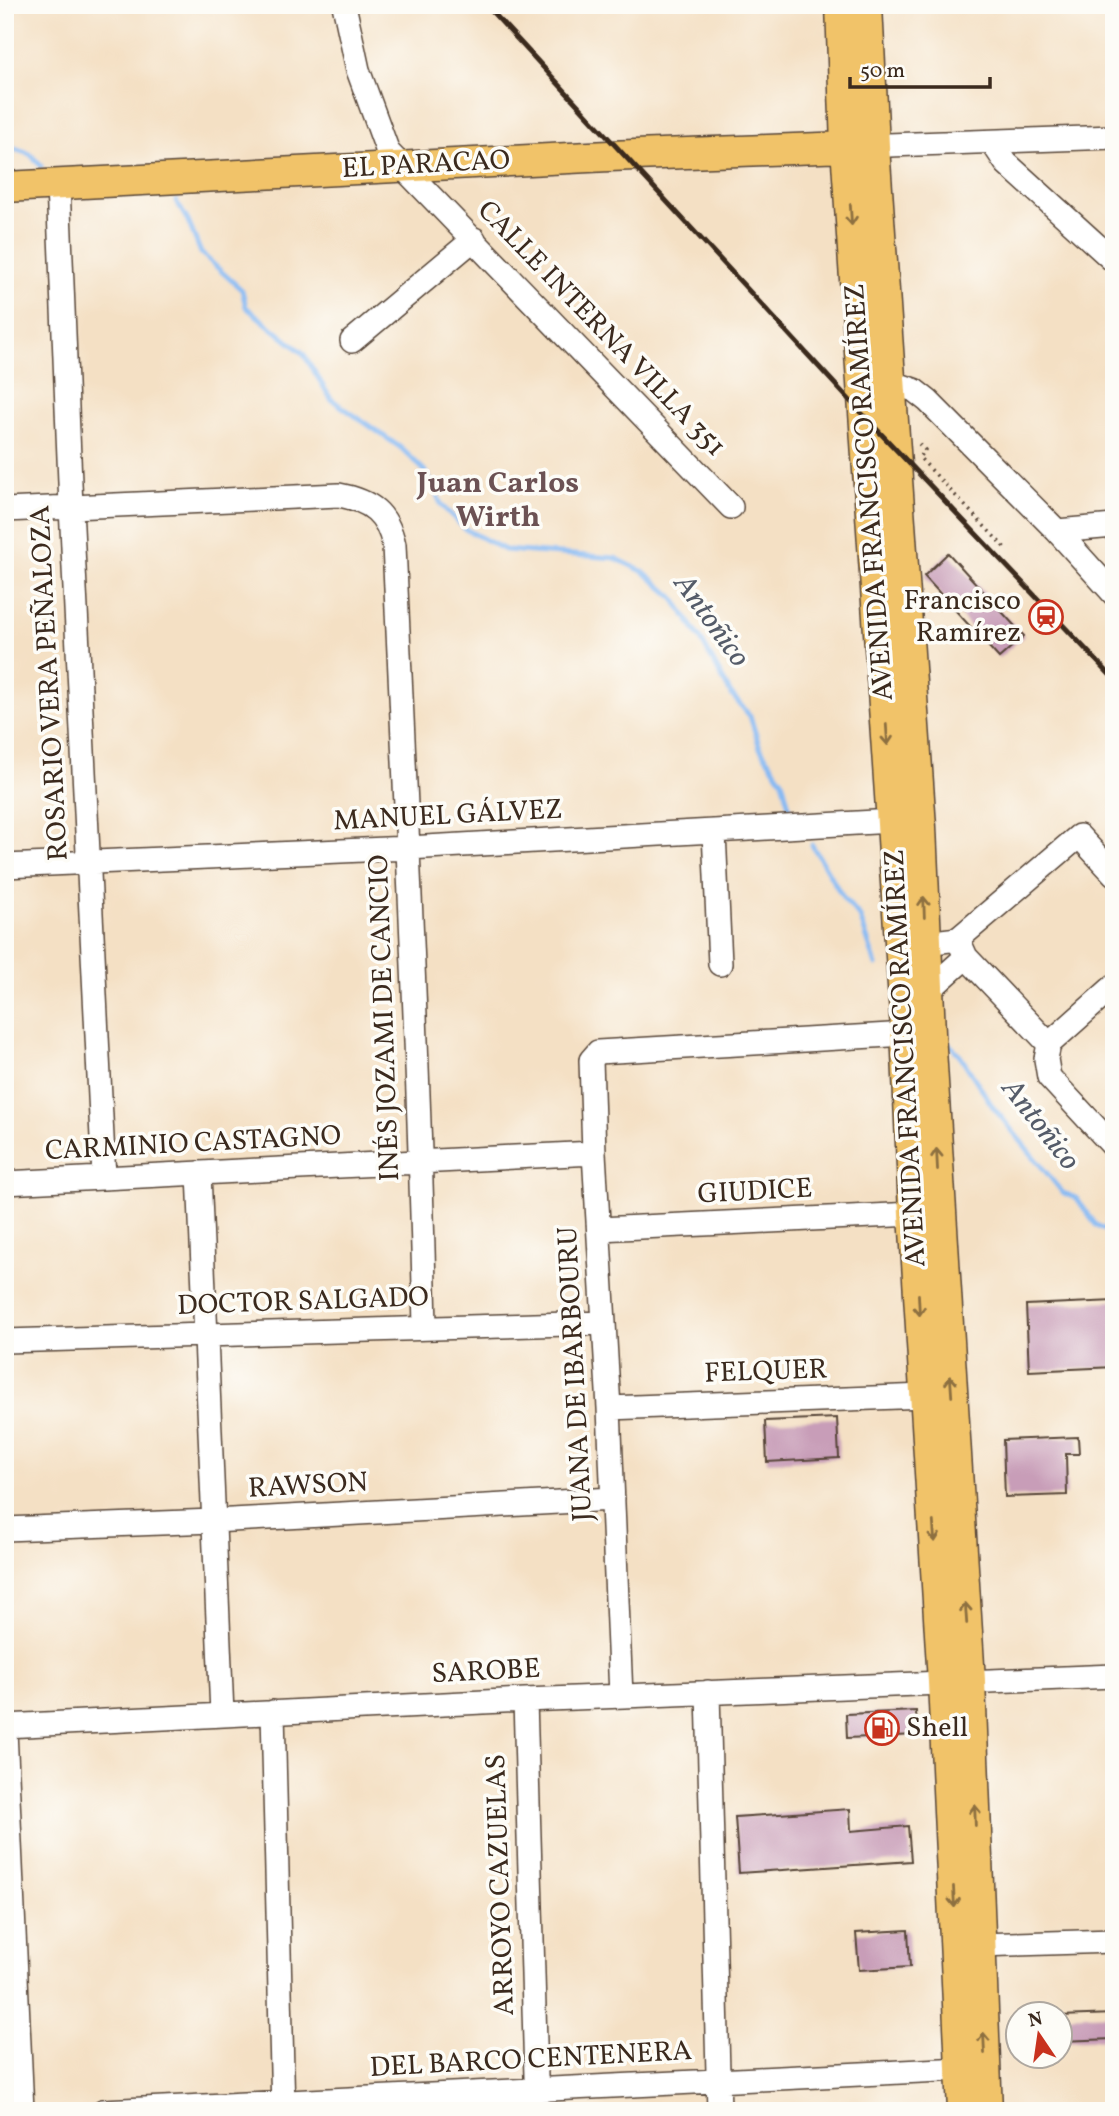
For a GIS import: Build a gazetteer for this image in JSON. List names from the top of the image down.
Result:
{
  "streets": {
    "main road": ["EL PARACAO", "AVENIDA FRANCISCO RAMÍREZ"],
    "street": [
      "CALLE INTERNA VILLA 351",
      "ROSARIO VERA PEÑALOZA",
      "MANUEL GÁLVEZ",
      "INÉS JOZAMI DE CANCIO",
      "CARMINIO CASTAGNO",
      "GIUDICE",
      "DOCTOR SALGADO",
      "FELQUER",
      "JUANA DE IBARBOURU",
      "RAWSON",
      "SAROBE",
      "ARROYO CAZUELAS",
      "DEL BARCO CENTENERA"
    ]
  },
  "crossings": [
    ["EL PARACAO", "CALLE INTERNA VILLA 351"],
    ["EL PARACAO", "AVENIDA FRANCISCO RAMÍREZ"],
    ["EL PARACAO", "ROSARIO VERA PEÑALOZA"],
    ["AVENIDA FRANCISCO RAMÍREZ", "MANUEL GÁLVEZ"],
    ["AVENIDA FRANCISCO RAMÍREZ", "GIUDICE"],
    ["AVENIDA FRANCISCO RAMÍREZ", "FELQUER"],
    ["AVENIDA FRANCISCO RAMÍREZ", "JUANA DE IBARBOURU"],
    ["AVENIDA FRANCISCO RAMÍREZ", "SAROBE"],
    ["AVENIDA FRANCISCO RAMÍREZ", "DEL BARCO CENTENERA"],
    ["ROSARIO VERA PEÑALOZA", "MANUEL GÁLVEZ"],
    ["ROSARIO VERA PEÑALOZA", "INÉS JOZAMI DE CANCIO"],
    ["ROSARIO VERA PEÑALOZA", "CARMINIO CASTAGNO"],
    ["MANUEL GÁLVEZ", "INÉS JOZAMI DE CANCIO"],
    ["INÉS JOZAMI DE CANCIO", "CARMINIO CASTAGNO"],
    ["INÉS JOZAMI DE CANCIO", "DOCTOR SALGADO"],
    ["CARMINIO CASTAGNO", "JUANA DE IBARBOURU"],
    ["GIUDICE", "JUANA DE IBARBOURU"],
    ["DOCTOR SALGADO", "JUANA DE IBARBOURU"],
    ["FELQUER", "JUANA DE IBARBOURU"],
    ["JUANA DE IBARBOURU", "RAWSON"],
    ["JUANA DE IBARBOURU", "SAROBE"],
    ["SAROBE", "ARROYO CAZUELAS"],
    ["ARROYO CAZUELAS", "DEL BARCO CENTENERA"]
  ],
  "districts": ["Juan Carlos Wirth"],
  "water": ["Antoñico"],
  "places": {
    "station": ["Francisco Ramírez"],
    "fuel station": ["Shell"]
  },
  "scale_bar": "50 m",
  "north": "top"
}
